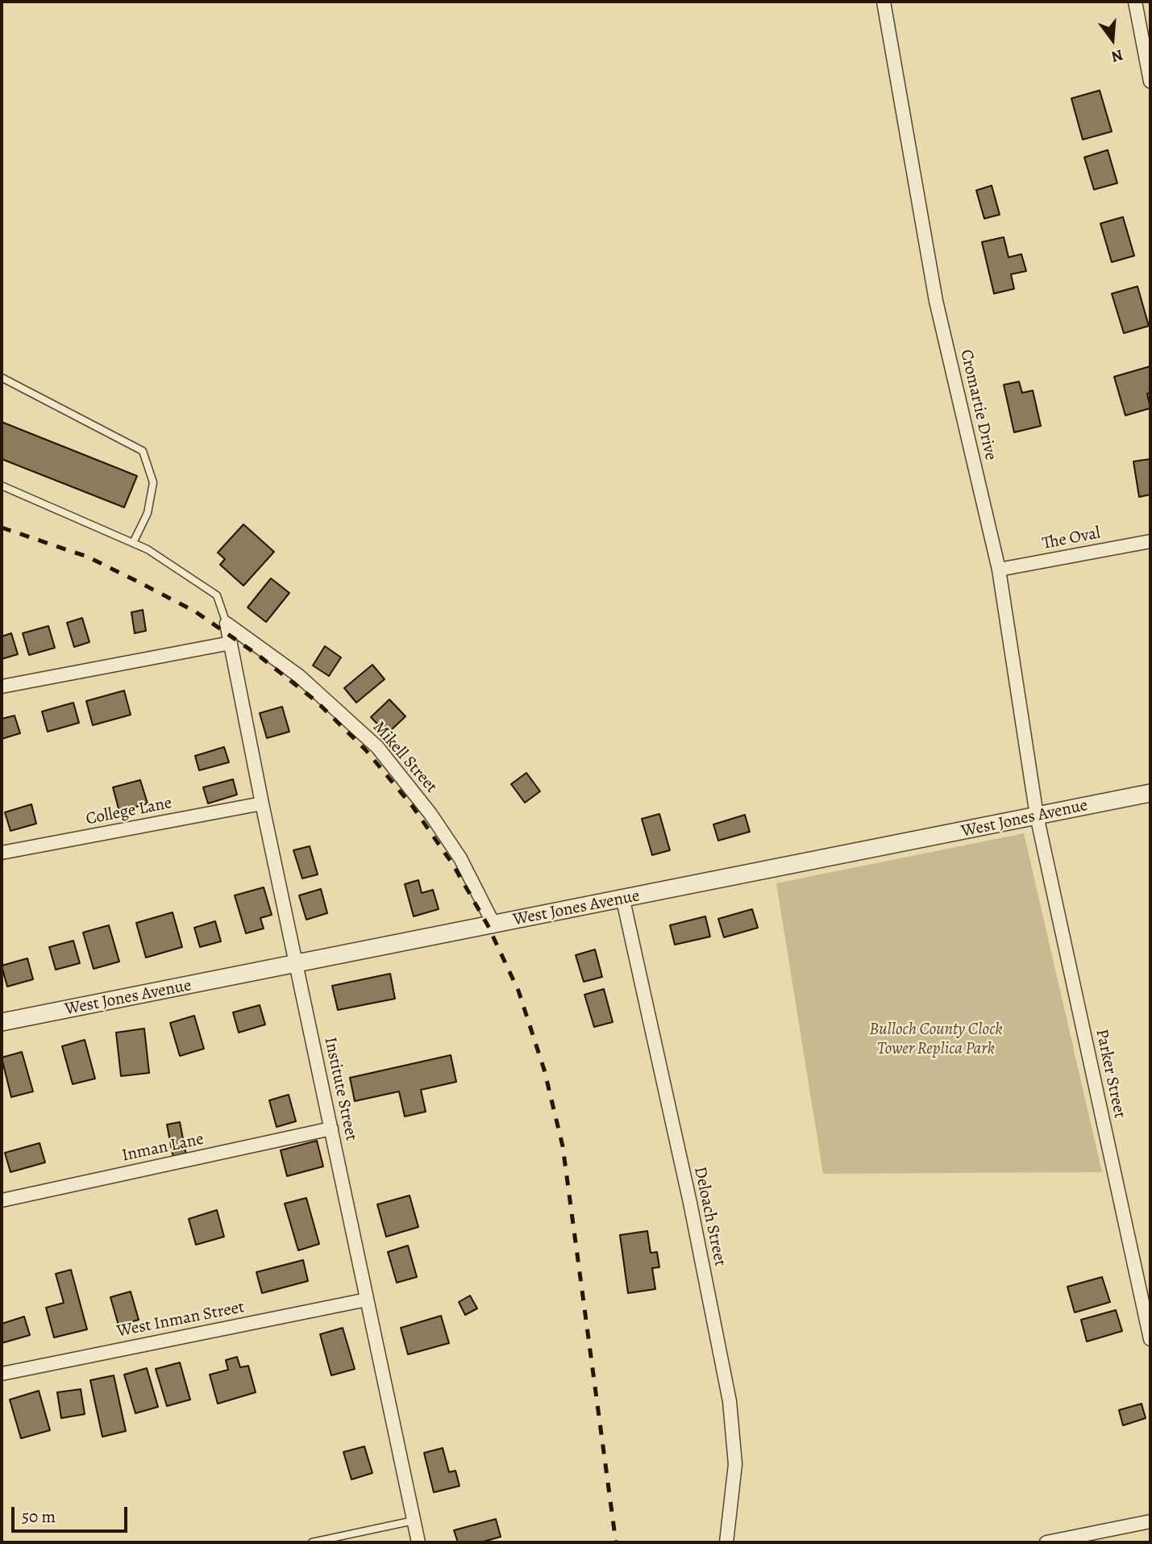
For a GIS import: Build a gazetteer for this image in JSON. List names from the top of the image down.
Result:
{
  "streets": {
    "street": [
      "Cromartie Drive",
      "The Oval",
      "Mikell Street",
      "College Lane",
      "West Jones Avenue",
      "Parker Street",
      "Institute Street",
      "Inman Lane",
      "Deloach Street",
      "West Inman Street"
    ]
  },
  "crossings": [
    ["Cromartie Drive", "The Oval"],
    ["Cromartie Drive", "West Jones Avenue"],
    ["Cromartie Drive", "Parker Street"],
    ["Mikell Street", "West Jones Avenue"],
    ["Mikell Street", "Institute Street"],
    ["College Lane", "Institute Street"],
    ["West Jones Avenue", "Parker Street"],
    ["West Jones Avenue", "Institute Street"],
    ["West Jones Avenue", "Deloach Street"],
    ["Institute Street", "Inman Lane"],
    ["Institute Street", "West Inman Street"]
  ],
  "parks": ["Bulloch County Clock Tower Replica Park"],
  "scale_bar": "50 m",
  "north": "bottom"
}
